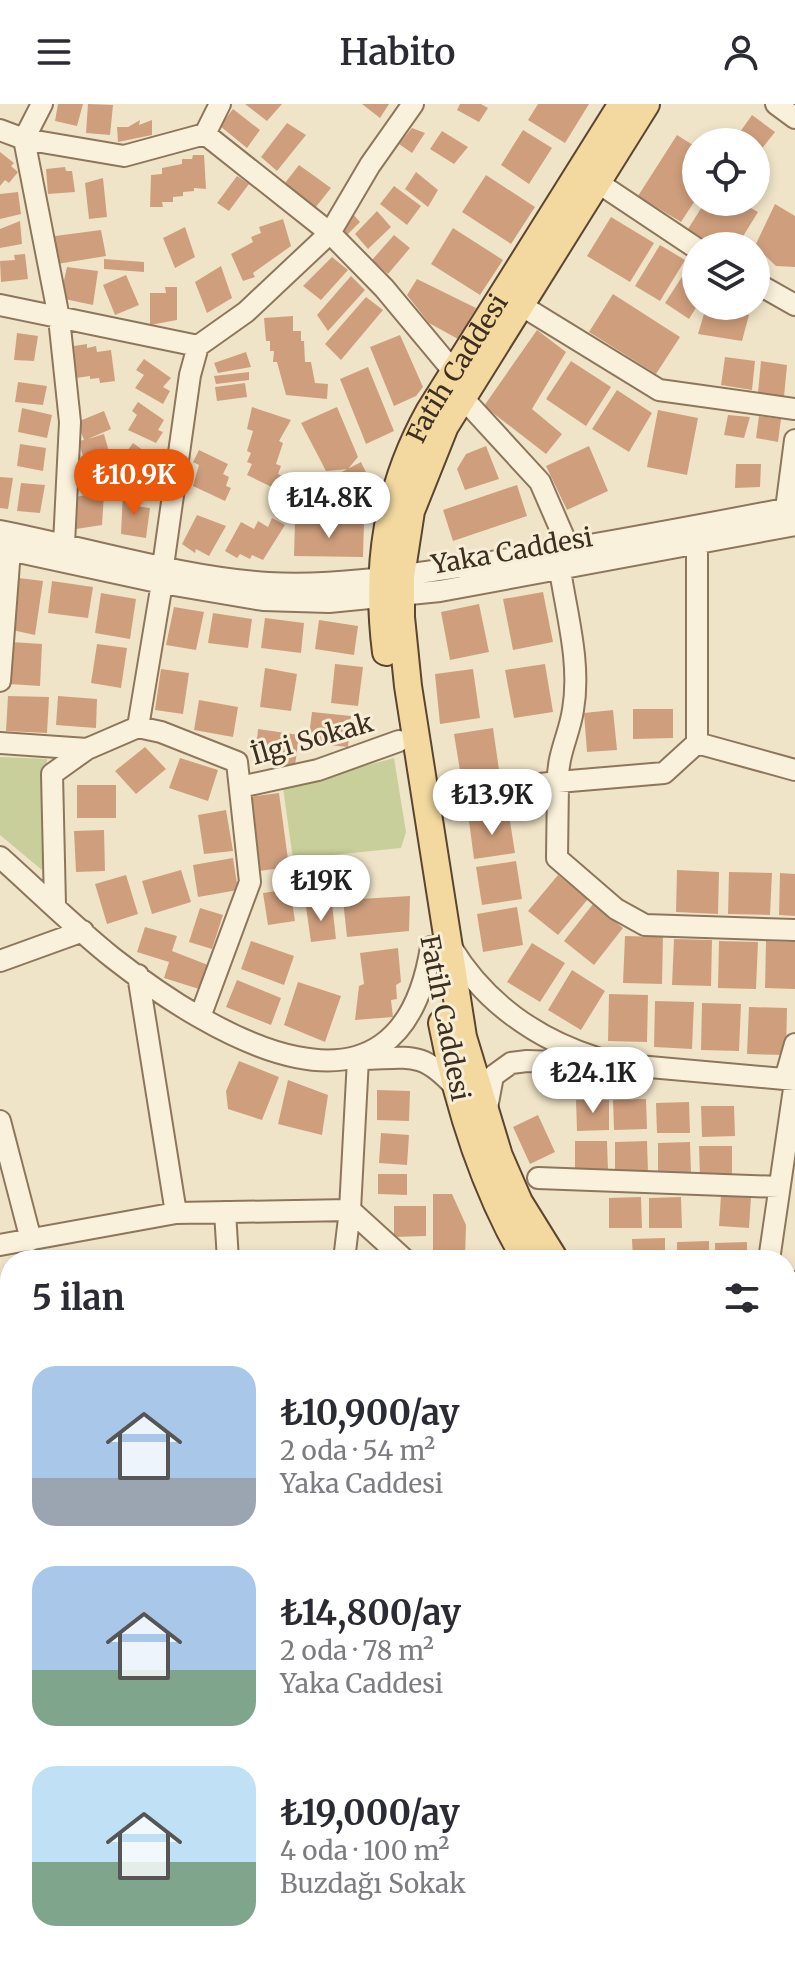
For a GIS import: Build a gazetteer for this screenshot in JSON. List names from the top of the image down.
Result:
{
  "streets": {
    "main road": ["Fatih Caddesi"],
    "street": ["Yaka Caddesi", "İlgi Sokak"]
  },
  "crossings": [
    ["Fatih Caddesi", "Yaka Caddesi"],
    ["Fatih Caddesi", "İlgi Sokak"]
  ],
  "page": {
    "header": "Habito",
    "price": [
      "₺10.9K",
      "₺14.8K",
      "₺13.9K",
      "₺19K",
      "₺24.1K"
    ],
    "heading": "5 ilan",
    "list": [
      {
        "name": "₺10,900/ay",
        "note": "2 oda · 54 m² · Yaka Caddesi"
      },
      {
        "name": "₺14,800/ay",
        "note": "2 oda · 78 m² · Yaka Caddesi"
      },
      {
        "name": "₺19,000/ay",
        "note": "4 oda · 100 m² · Buzdağı Sokak"
      }
    ]
  }
}
